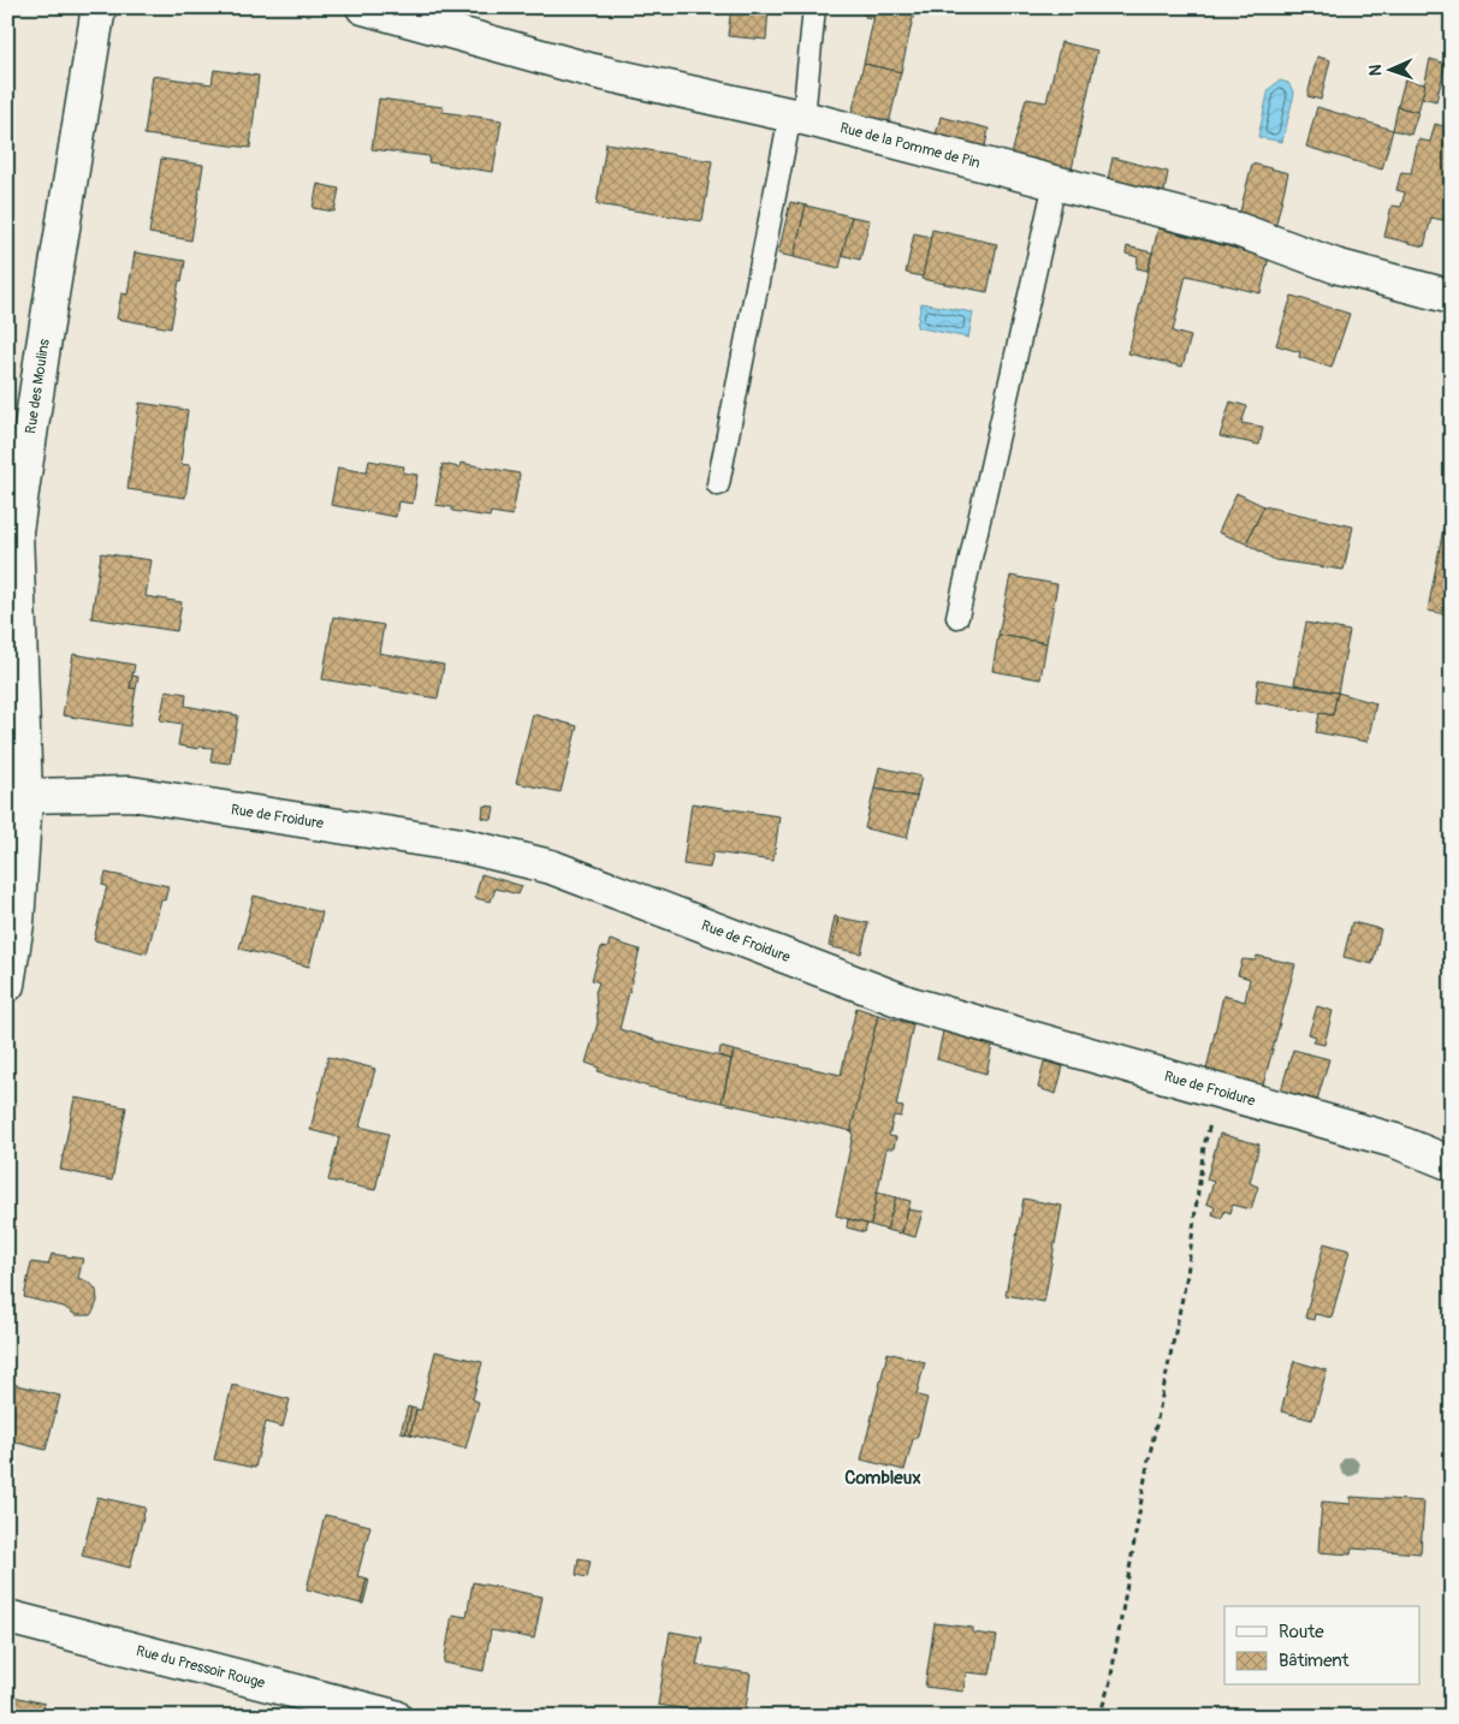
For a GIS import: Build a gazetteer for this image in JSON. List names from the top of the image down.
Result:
{
  "streets": {
    "street": [
      "Rue de la Pomme de Pin",
      "Rue des Moulins",
      "Rue de Froidure",
      "Rue du Pressoir Rouge"
    ]
  },
  "crossings": [
    ["Rue des Moulins", "Rue de Froidure"]
  ],
  "districts": ["Combleux"],
  "legend": ["Route", "Bâtiment"],
  "north": "left"
}
